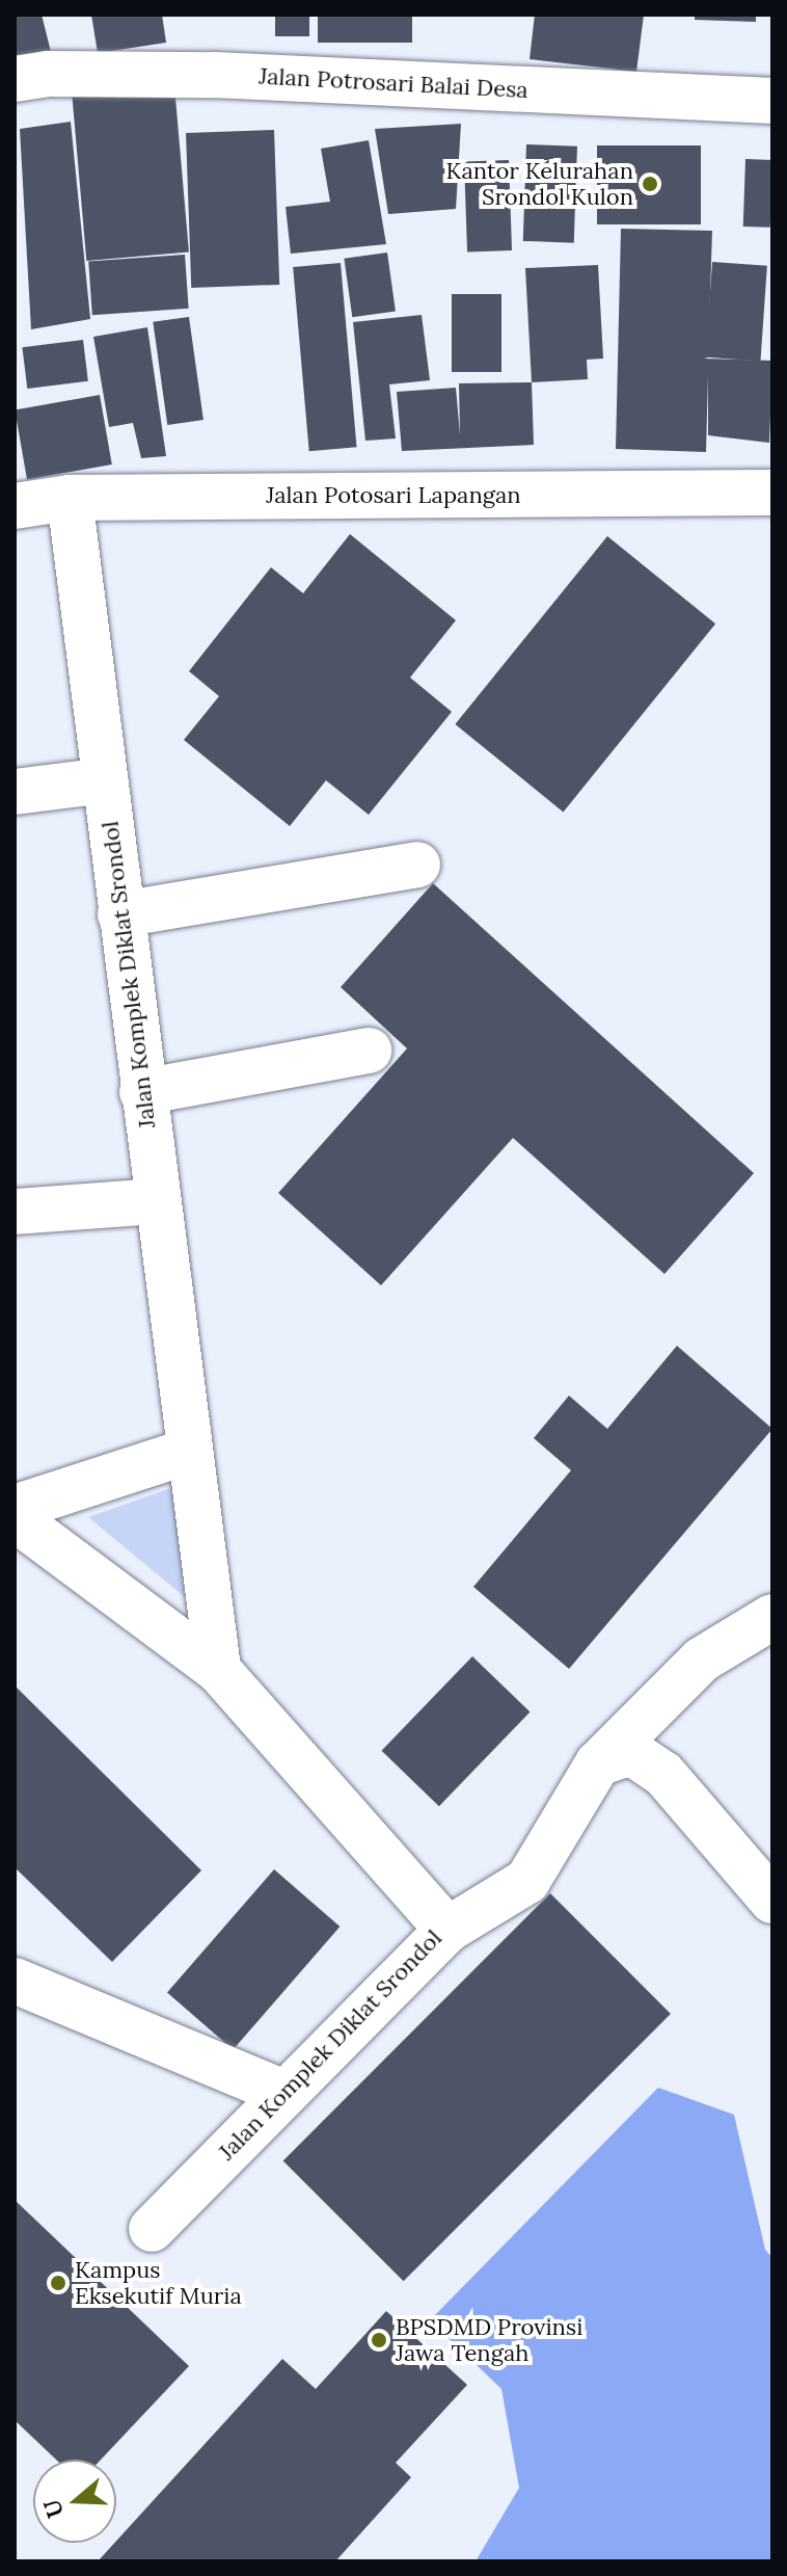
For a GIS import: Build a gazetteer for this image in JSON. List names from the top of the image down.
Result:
{
  "streets": {
    "street": ["Jalan Potrosari Balai Desa", "Jalan Potosari Lapangan", "Jalan Komplek Diklat Srondol"]
  },
  "crossings": [
    ["Jalan Potosari Lapangan", "Jalan Komplek Diklat Srondol"]
  ],
  "places": ["Kantor Kelurahan Srondol Kulon", "Kampus Eksekutif Muria", "BPSDMD Provinsi Jawa Tengah"],
  "north": "left"
}
